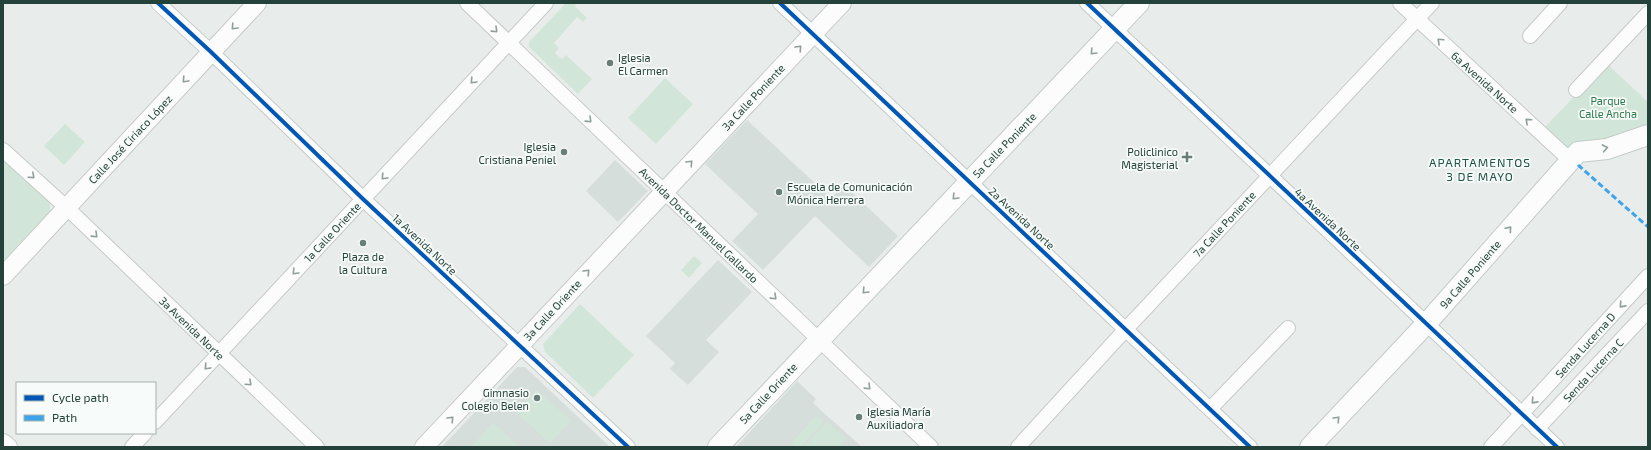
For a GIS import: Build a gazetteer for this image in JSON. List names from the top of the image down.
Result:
{
  "streets": {
    "main road": ["5a Calle Poniente", "9a Calle Poniente", "5a Calle Oriente"],
    "street": [
      "6a Avenida Norte",
      "3a Calle Poniente",
      "Calle José Ciriaco López",
      "2a Avenida Norte",
      "4a Avenida Norte",
      "7a Calle Poniente",
      "Avenida Doctor Manuel Gallardo",
      "1a Calle Oriente",
      "1a Avenida Norte",
      "3a Calle Oriente",
      "3a Avenida Norte",
      "Senda Lucerna D",
      "Senda Lucerna C"
    ]
  },
  "crossings": [
    ["6a Avenida Norte", "7a Calle Poniente"],
    ["6a Avenida Norte", "9a Calle Poniente"],
    ["3a Calle Poniente", "2a Avenida Norte"],
    ["3a Calle Poniente", "Avenida Doctor Manuel Gallardo"],
    ["3a Calle Poniente", "3a Calle Oriente"],
    ["Calle José Ciriaco López", "1a Avenida Norte"],
    ["Calle José Ciriaco López", "3a Avenida Norte"],
    ["5a Calle Poniente", "2a Avenida Norte"],
    ["5a Calle Poniente", "4a Avenida Norte"],
    ["5a Calle Poniente", "Avenida Doctor Manuel Gallardo"],
    ["5a Calle Poniente", "5a Calle Oriente"],
    ["2a Avenida Norte", "7a Calle Poniente"],
    ["4a Avenida Norte", "7a Calle Poniente"],
    ["4a Avenida Norte", "9a Calle Poniente"],
    ["4a Avenida Norte", "Senda Lucerna D"],
    ["4a Avenida Norte", "Senda Lucerna C"],
    ["Avenida Doctor Manuel Gallardo", "1a Calle Oriente"],
    ["Avenida Doctor Manuel Gallardo", "3a Calle Oriente"],
    ["Avenida Doctor Manuel Gallardo", "5a Calle Oriente"],
    ["1a Calle Oriente", "1a Avenida Norte"],
    ["1a Calle Oriente", "3a Avenida Norte"],
    ["1a Avenida Norte", "3a Calle Oriente"]
  ],
  "one_way": [
    "6a Avenida Norte",
    "3a Calle Poniente",
    "Calle José Ciriaco López",
    "5a Calle Poniente",
    "Avenida Doctor Manuel Gallardo",
    "1a Calle Oriente",
    "9a Calle Poniente",
    "3a Calle Oriente",
    "3a Avenida Norte",
    "Senda Lucerna D"
  ],
  "districts": ["APARTAMENTOS 3 DE MAYO"],
  "parks": ["Parque Calle Ancha"],
  "places": {
    "other": [
      "Iglesia El Carmen",
      "Iglesia Cristiana Peniel",
      "Escuela de Comunicación Mónica Herrera",
      "Plaza de la Cultura",
      "Gimnasio Colegio Belen",
      "Iglesia María Auxiliadora"
    ],
    "health": ["Policlinico Magisterial"]
  },
  "legend": ["Cycle path", "Path"]
}
